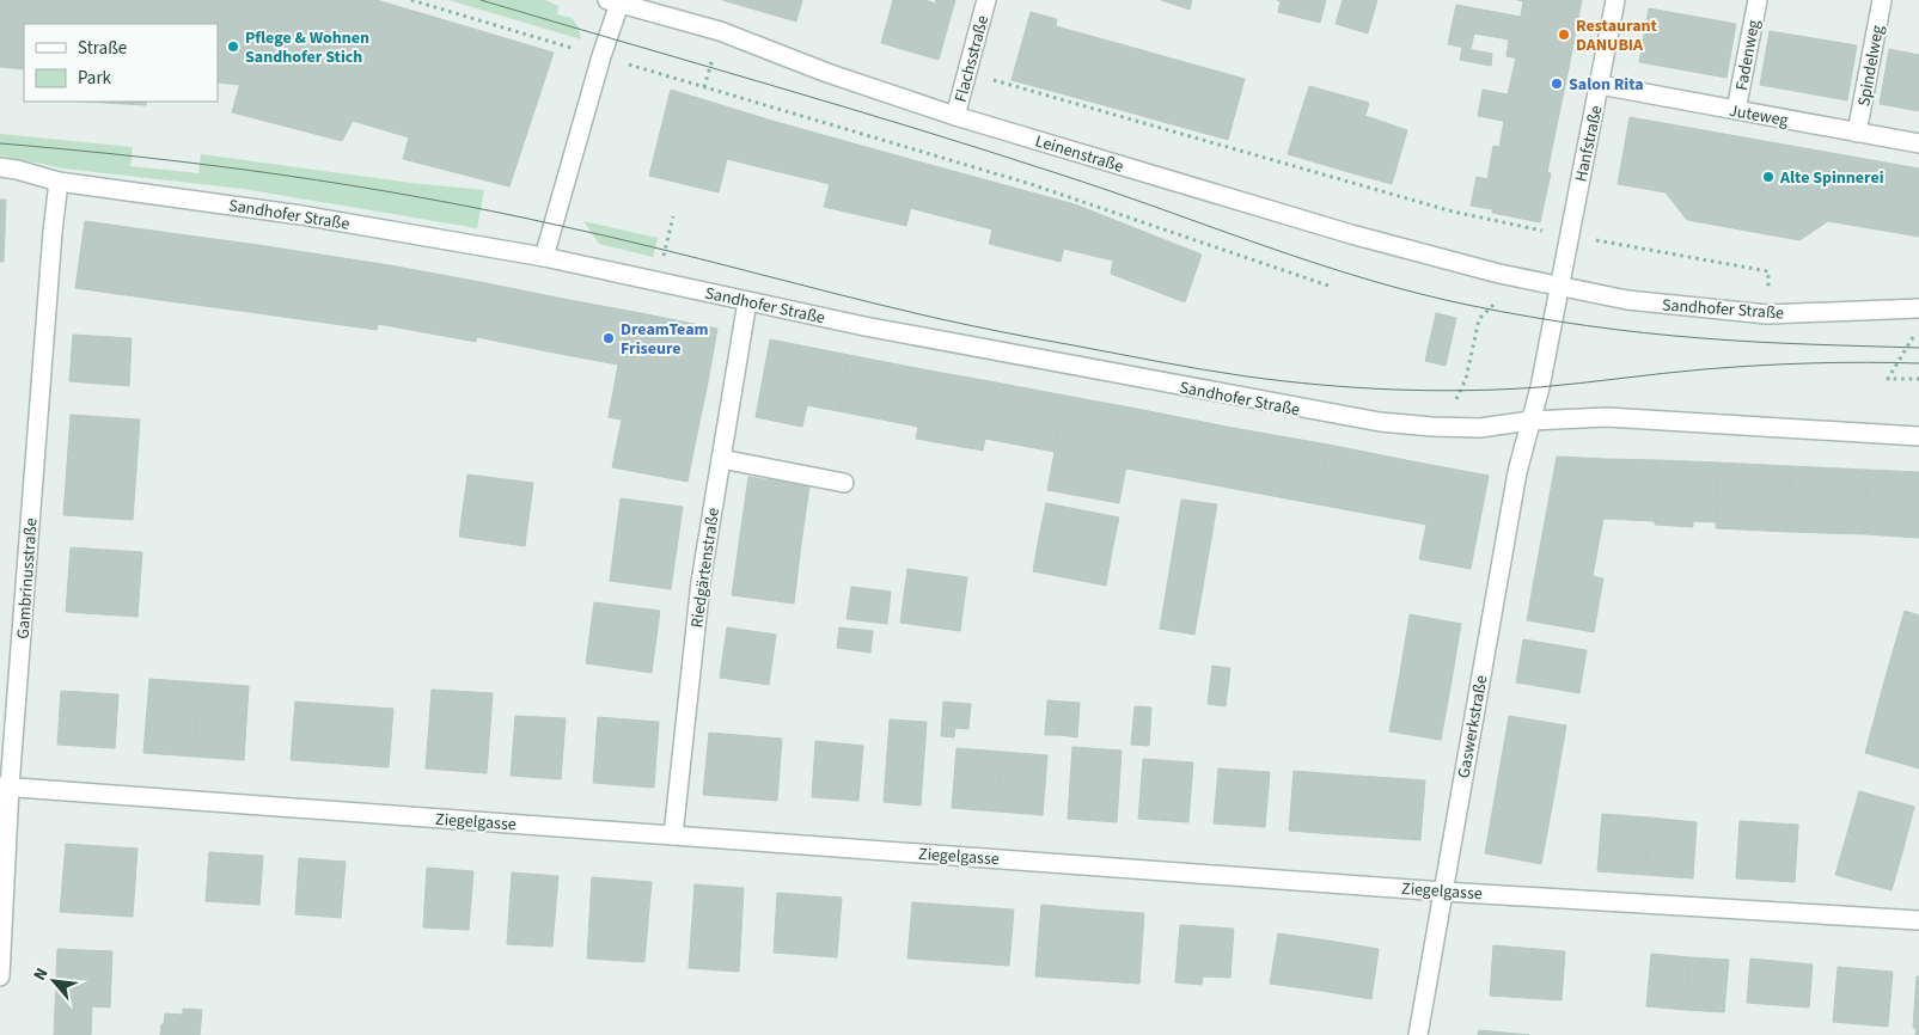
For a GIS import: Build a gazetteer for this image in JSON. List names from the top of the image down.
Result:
{
  "streets": {
    "street": [
      "Fadenweg",
      "Flachsstraße",
      "Spindelweg",
      "Juteweg",
      "Hanfstraße",
      "Leinenstraße",
      "Sandhofer Straße",
      "Riedgärtenstraße",
      "Gambrinusstraße",
      "Gaswerkstraße",
      "Ziegelgasse"
    ]
  },
  "crossings": [
    ["Fadenweg", "Juteweg"],
    ["Flachsstraße", "Leinenstraße"],
    ["Spindelweg", "Juteweg"],
    ["Juteweg", "Hanfstraße"],
    ["Hanfstraße", "Leinenstraße"],
    ["Hanfstraße", "Sandhofer Straße"],
    ["Leinenstraße", "Sandhofer Straße"],
    ["Sandhofer Straße", "Riedgärtenstraße"],
    ["Sandhofer Straße", "Gambrinusstraße"],
    ["Sandhofer Straße", "Gaswerkstraße"],
    ["Riedgärtenstraße", "Ziegelgasse"],
    ["Gambrinusstraße", "Ziegelgasse"],
    ["Gaswerkstraße", "Ziegelgasse"]
  ],
  "places": [
    "Restaurant DANUBIA",
    "Pflege & Wohnen Sandhofer Stich",
    "Salon Rita",
    "Alte Spinnerei",
    "DreamTeam Friseure"
  ],
  "legend": ["Straße", "Park"],
  "north": "top left"
}
